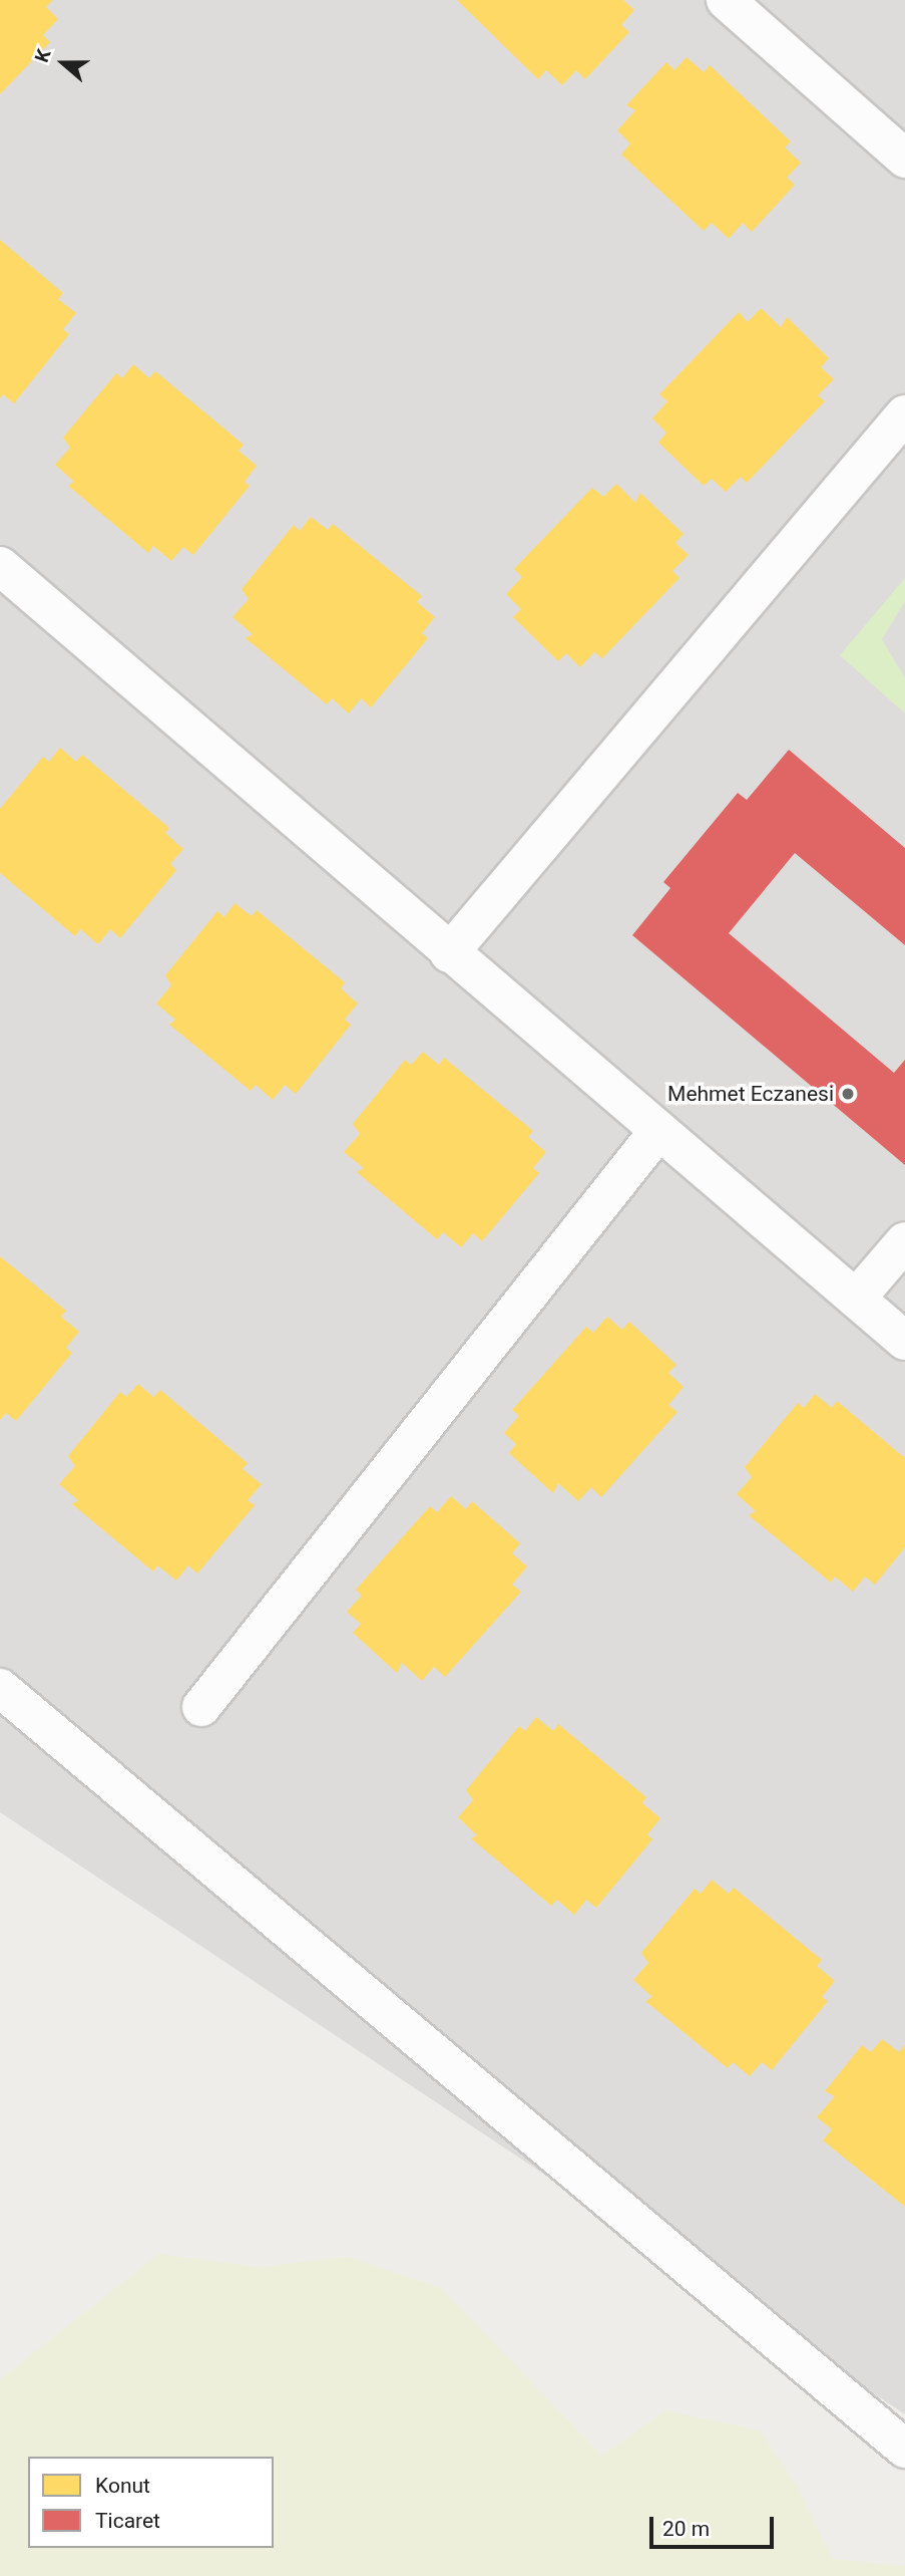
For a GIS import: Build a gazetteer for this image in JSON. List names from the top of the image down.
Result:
{
  "places": ["Mehmet Eczanesi"],
  "legend": ["Konut", "Ticaret"],
  "scale_bar": "20 m",
  "north": "left"
}
